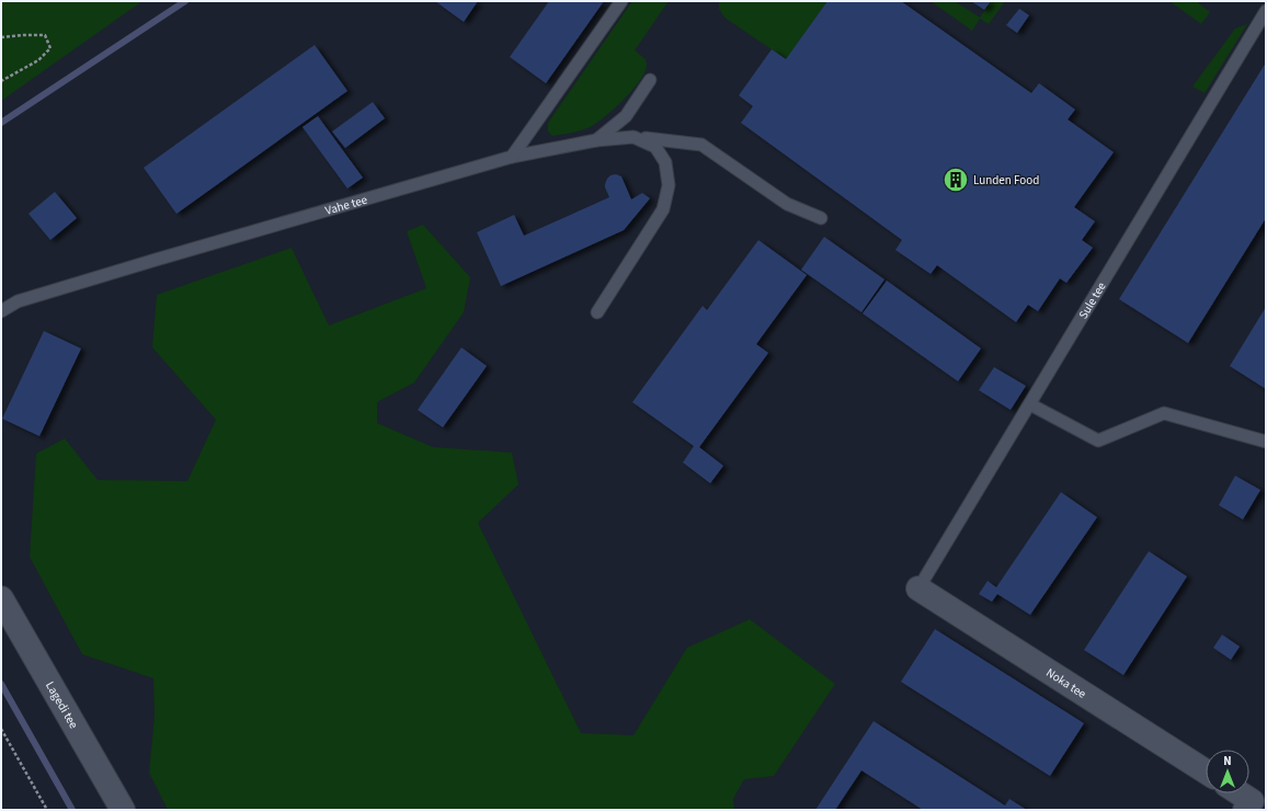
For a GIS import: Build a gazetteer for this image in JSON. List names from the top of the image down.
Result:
{
  "streets": {
    "street": ["Noka tee", "Lagedi tee"],
    "lane": ["Vahe tee", "Sule tee"]
  },
  "crossings": [
    ["Sule tee", "Noka tee"]
  ],
  "places": {
    "building": ["Lunden Food"]
  },
  "north": "top"
}
